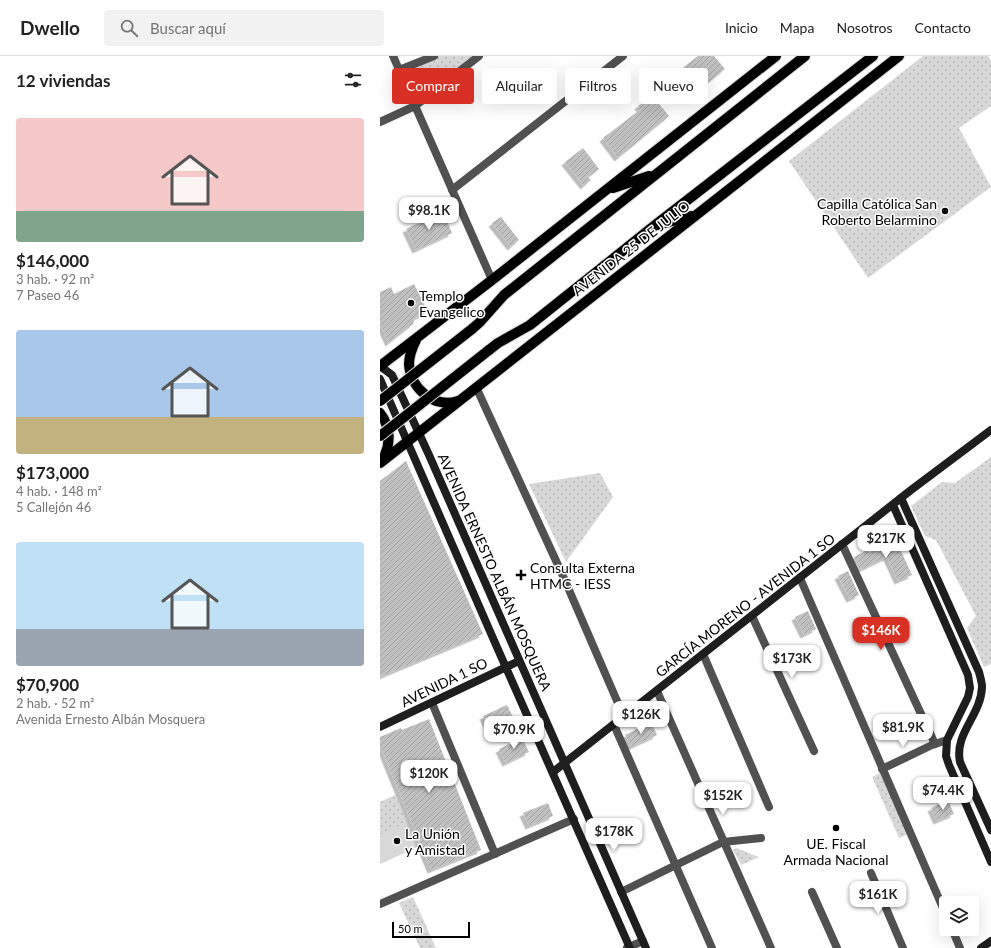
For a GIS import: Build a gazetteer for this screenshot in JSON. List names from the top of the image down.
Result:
{
  "streets": {
    "main road": ["AVENIDA 25 DE JULIO"],
    "street": ["AVENIDA ERNESTO ALBÁN MOSQUERA", "GARCÍA MORENO - AVENIDA 1 SO", "AVENIDA 1 SO"]
  },
  "crossings": [
    ["AVENIDA 25 DE JULIO", "AVENIDA ERNESTO ALBÁN MOSQUERA"],
    ["AVENIDA ERNESTO ALBÁN MOSQUERA", "GARCÍA MORENO - AVENIDA 1 SO"],
    ["AVENIDA ERNESTO ALBÁN MOSQUERA", "AVENIDA 1 SO"]
  ],
  "places": {
    "other": [
      "Capilla Católica San Roberto Belarmino",
      "Templo Evangelico",
      "UE. Fiscal Armada Nacional",
      "La Unión y Amistad"
    ],
    "health": ["Consulta Externa HTMC - IESS"]
  },
  "scale_bar": "50 m",
  "page": {
    "header": "Dwello",
    "search": "Buscar aquí",
    "nav": [
      "Inicio",
      "Mapa",
      "Nosotros",
      "Contacto"
    ],
    "heading": "12 viviendas",
    "chip": [
      "Comprar",
      "Alquilar",
      "Filtros",
      "Nuevo"
    ],
    "list": [
      {
        "name": "$146,000",
        "note": "3 hab. · 92 m² · 7 Paseo 46"
      },
      {
        "name": "$173,000",
        "note": "4 hab. · 148 m² · 5 Callejón 46"
      },
      {
        "name": "$70,900",
        "note": "2 hab. · 52 m² · Avenida Ernesto Albán Mosquera"
      }
    ],
    "price": [
      "$98.1K",
      "$217K",
      "$146K",
      "$173K",
      "$126K",
      "$81.9K",
      "$70.9K",
      "$120K",
      "$74.4K",
      "$152K",
      "$178K",
      "$161K"
    ],
    "scale": "50 m"
  }
}
